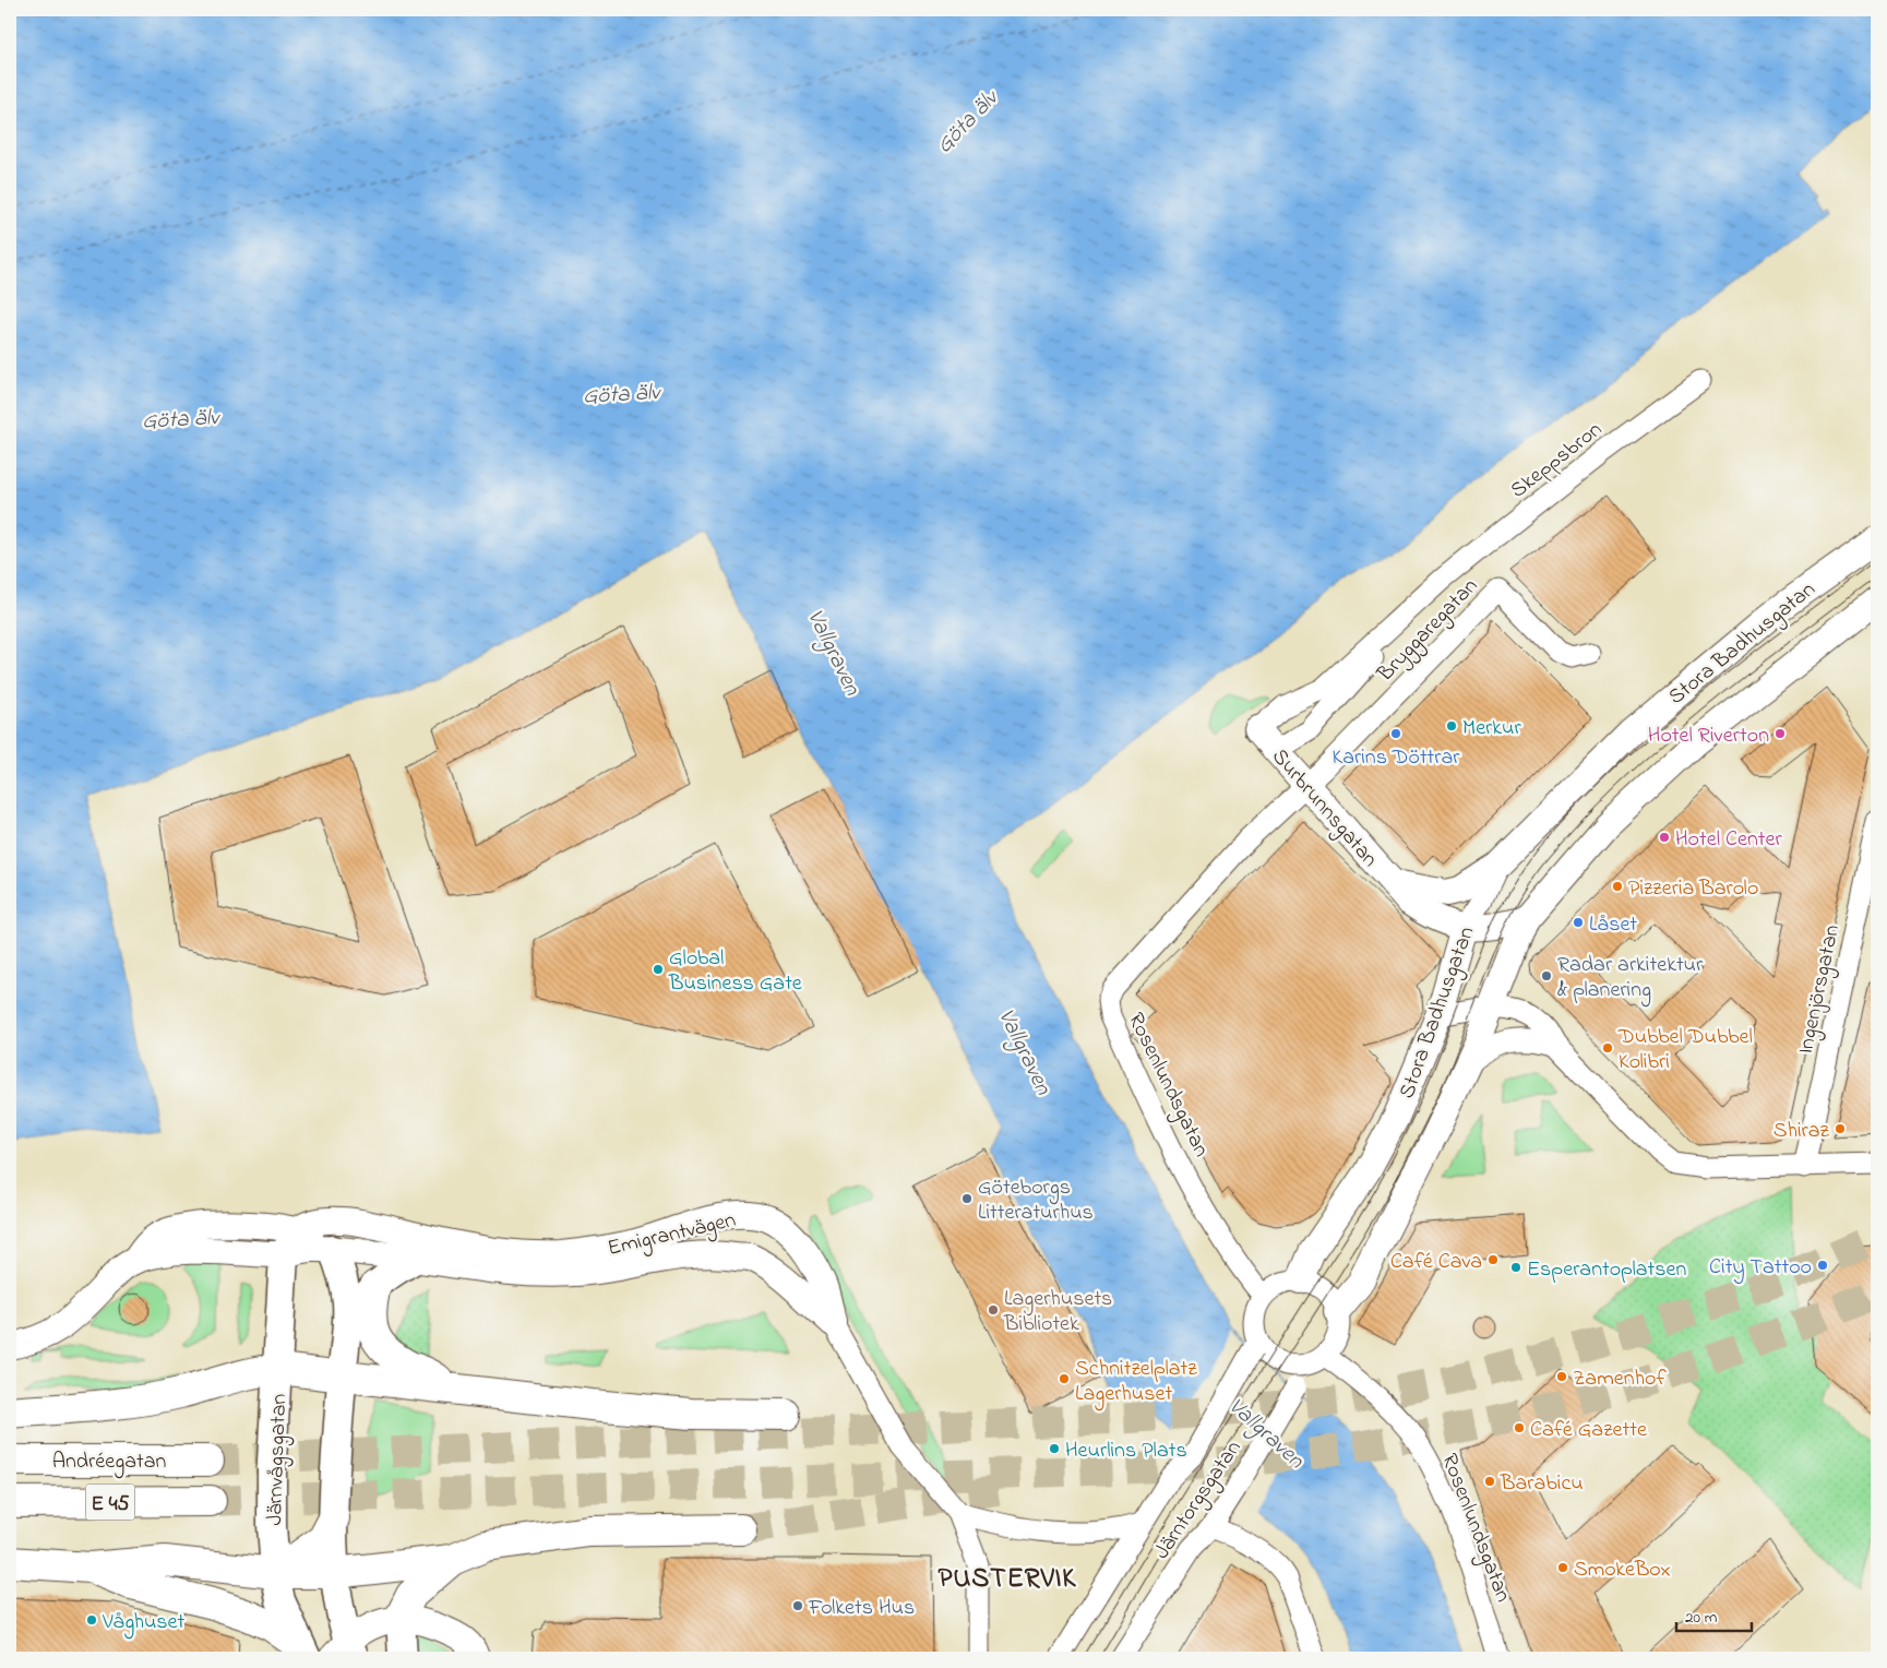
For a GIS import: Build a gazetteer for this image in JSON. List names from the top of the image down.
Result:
{
  "streets": {
    "highway": ["Andréegatan", "E 45"],
    "main road": ["Järnvågsgatan"],
    "street": [
      "Skeppsbron",
      "Bryggaregatan",
      "Stora Badhusgatan",
      "Surbrunnsgatan",
      "Ingenjörsgatan",
      "Rosenlundsgatan",
      "Emigrantvägen",
      "Järntorgsgatan"
    ]
  },
  "crossings": [
    ["Skeppsbron", "Surbrunnsgatan"],
    ["Bryggaregatan", "Surbrunnsgatan"],
    ["Bryggaregatan", "Rosenlundsgatan"],
    ["Stora Badhusgatan", "Surbrunnsgatan"],
    ["Stora Badhusgatan", "Rosenlundsgatan"],
    ["Stora Badhusgatan", "Järntorgsgatan"],
    ["Surbrunnsgatan", "Rosenlundsgatan"],
    ["Rosenlundsgatan", "Järntorgsgatan"],
    ["Emigrantvägen", "Järnvågsgatan"]
  ],
  "districts": ["PUSTERVIK"],
  "water": ["Göta älv", "Vallgraven"],
  "places": [
    "Merkur",
    "Karins Döttrar",
    "Hotel Riverton",
    "Hotel Center",
    "Pizzeria Barolo",
    "Låset",
    "Global Business Gate",
    "Radar arkitektur & planering",
    "Dubbel Dubbel Kolibri",
    "Shiraz",
    "Göteborgs Litteraturhus",
    "Café Cava",
    "City Tattoo",
    "Esperantoplatsen",
    "Lagerhusets Bibliotek",
    "Zamenhof",
    "Schnitzelplatz Lagerhuset",
    "Café Gazette",
    "Heurlins Plats",
    "Barabicu",
    "SmokeBox",
    "Folkets Hus",
    "Våghuset"
  ],
  "scale_bar": "20 m"
}
